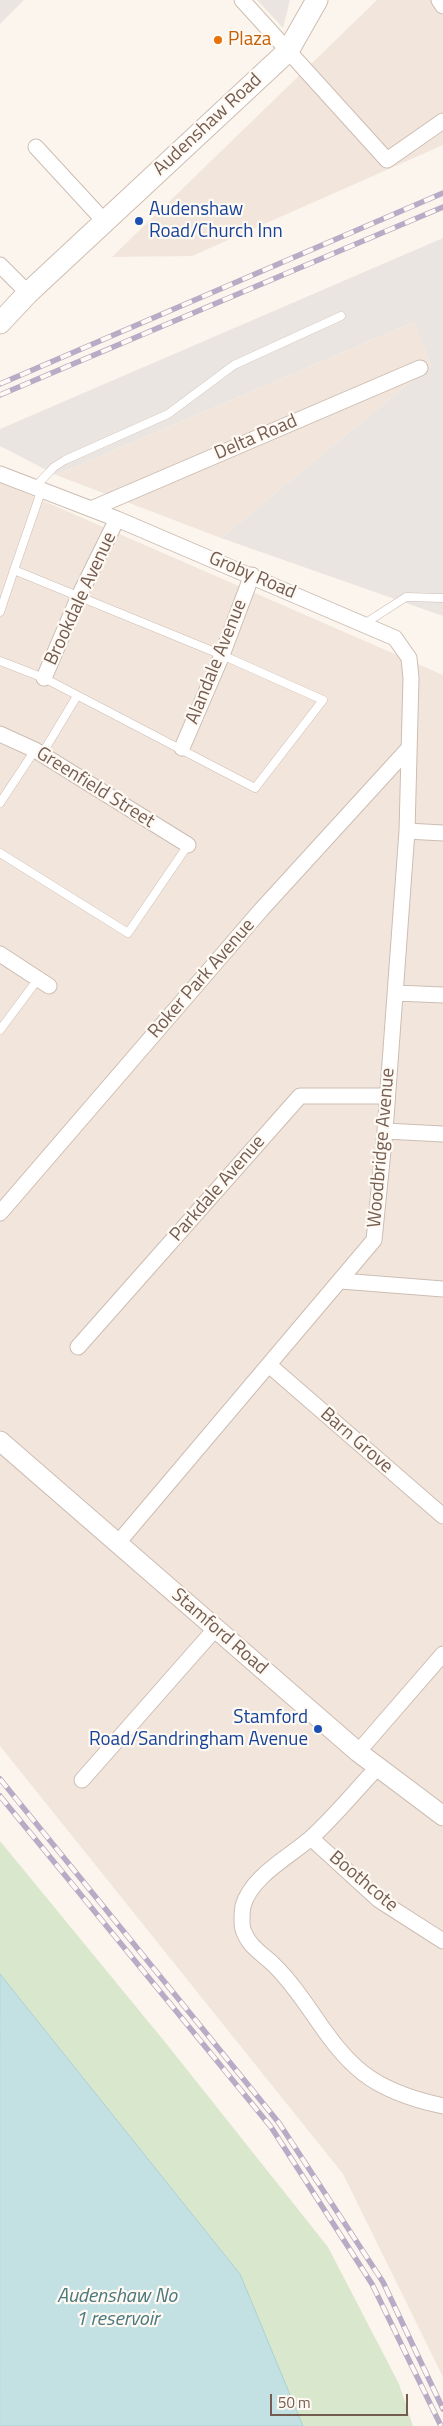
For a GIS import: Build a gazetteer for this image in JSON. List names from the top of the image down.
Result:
{
  "streets": {
    "main road": ["Audenshaw Road"],
    "street": [
      "Delta Road",
      "Groby Road",
      "Brookdale Avenue",
      "Alandale Avenue",
      "Greenfield Street",
      "Roker Park Avenue",
      "Woodbridge Avenue",
      "Parkdale Avenue",
      "Barn Grove",
      "Stamford Road",
      "Boothcote"
    ]
  },
  "crossings": [
    ["Delta Road", "Groby Road"],
    ["Groby Road", "Brookdale Avenue"],
    ["Groby Road", "Alandale Avenue"],
    ["Groby Road", "Roker Park Avenue"],
    ["Groby Road", "Woodbridge Avenue"],
    ["Roker Park Avenue", "Woodbridge Avenue"],
    ["Woodbridge Avenue", "Parkdale Avenue"],
    ["Woodbridge Avenue", "Barn Grove"],
    ["Woodbridge Avenue", "Stamford Road"]
  ],
  "water": ["Audenshaw No 1 reservoir"],
  "places": ["Plaza", "Audenshaw Road/Church Inn", "Stamford Road/Sandringham Avenue"],
  "scale_bar": "50 m"
}
